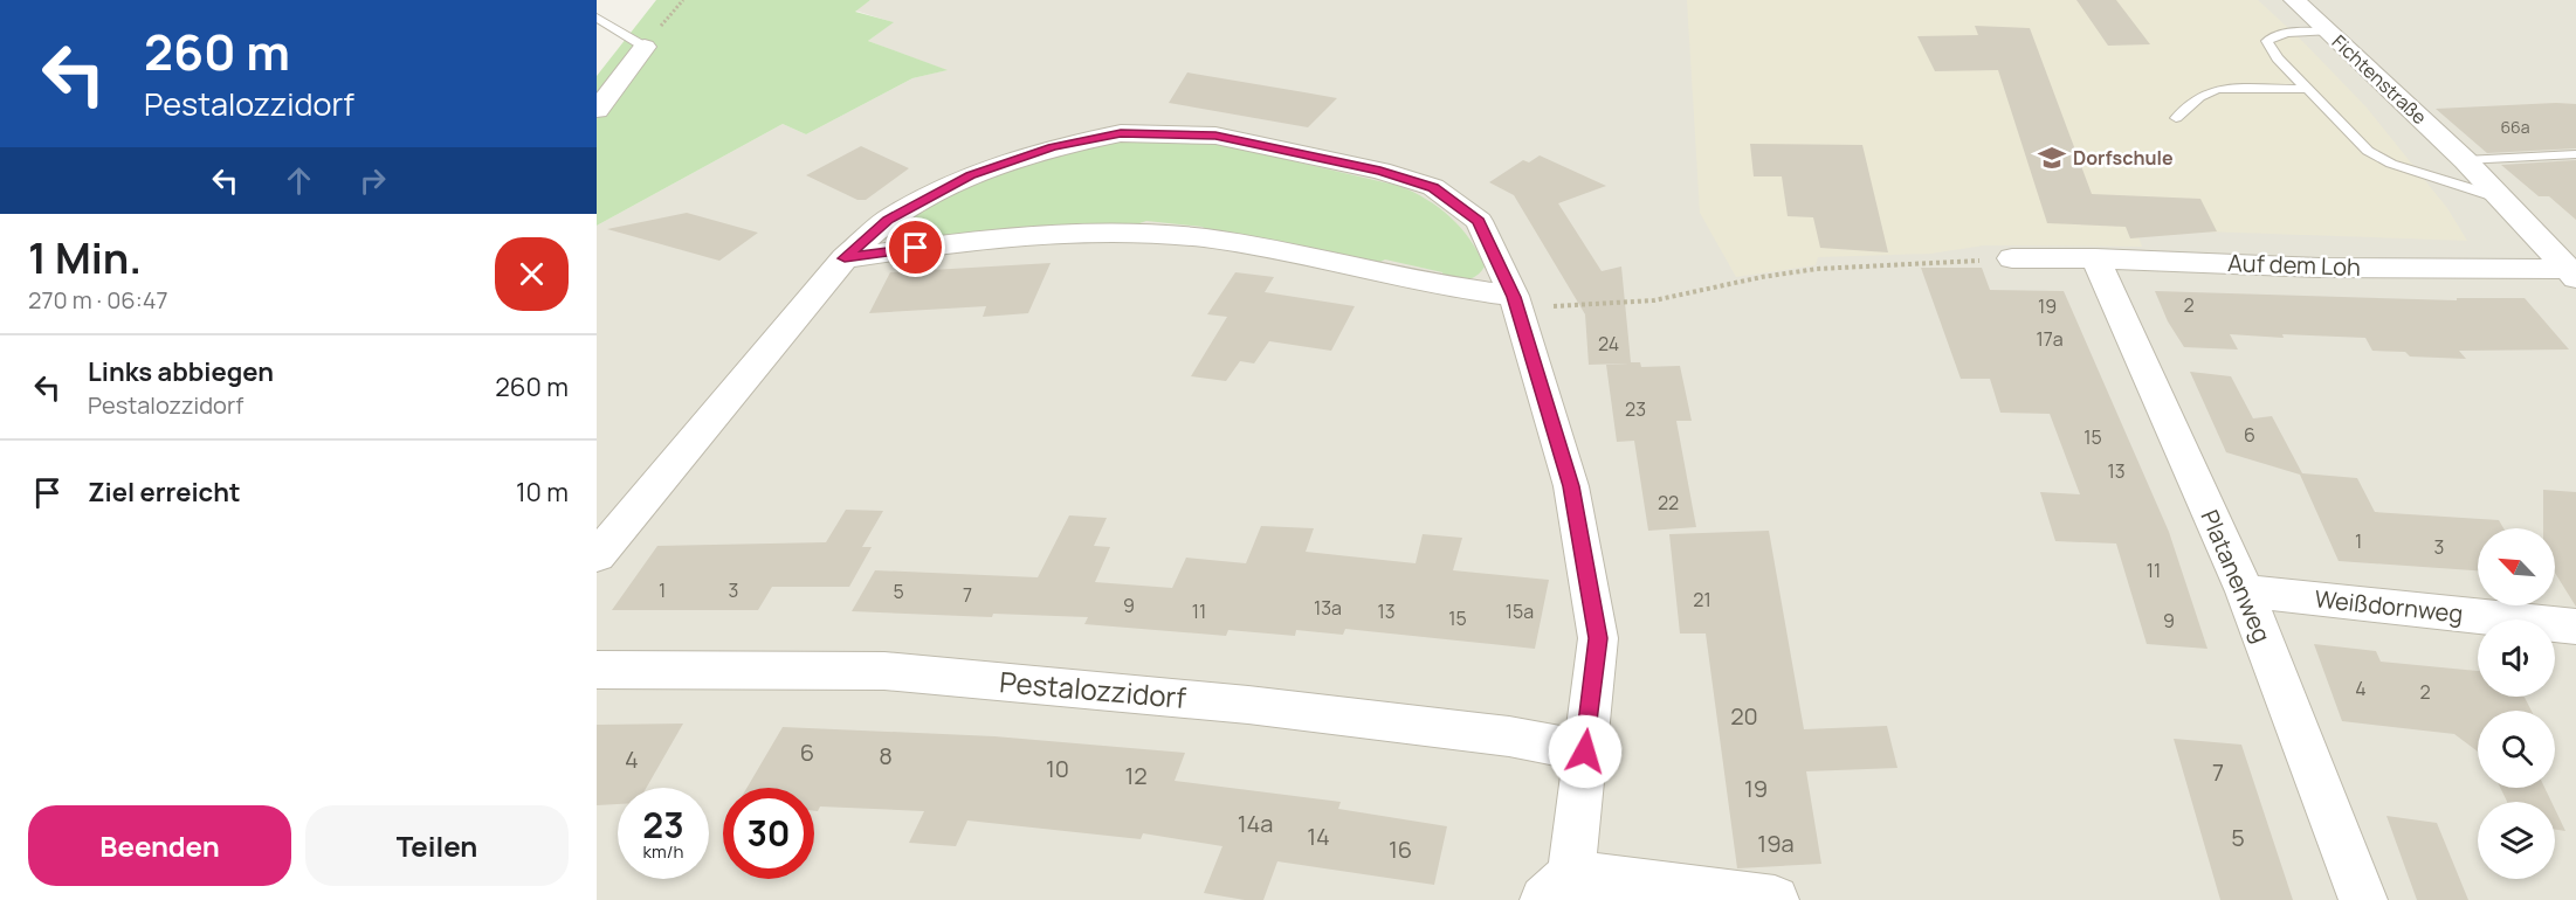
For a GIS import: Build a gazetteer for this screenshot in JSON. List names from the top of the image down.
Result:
{
  "streets": {
    "street": [
      "Fichtenstraße",
      "Auf dem Loh",
      "Platanenweg",
      "Weißdornweg",
      "Pestalozzidorf"
    ]
  },
  "crossings": [
    ["Fichtenstraße", "Auf dem Loh"],
    ["Auf dem Loh", "Platanenweg"],
    ["Platanenweg", "Weißdornweg"]
  ],
  "places": {
    "school or university": ["Dorfschule"]
  },
  "house_numbers": [
    "66a",
    "2",
    "19",
    "17a",
    "24",
    "23",
    "6",
    "15",
    "13",
    "22",
    "1",
    "3",
    "11",
    "1",
    "3",
    "5",
    "7",
    "21",
    "9",
    "13a",
    "11",
    "13",
    "15a",
    "15",
    "9",
    "4",
    "2",
    "20",
    "6",
    "8",
    "4",
    "10",
    "7",
    "12",
    "19",
    "14a",
    "14",
    "5",
    "19a",
    "16"
  ],
  "north": "top left",
  "page": {
    "turn": ["260 m", "Pestalozzidorf"],
    "heading": ["1 Min.", "270 m · 06:47"],
    "list": [
      {
        "name": "Links abbiegen",
        "note": "Pestalozzidorf",
        "value": "260 m"
      },
      {
        "name": "Ziel erreicht",
        "value": "10 m"
      }
    ],
    "speed": "23 km/h",
    "limit": "30",
    "buttons": ["Beenden", "Teilen"]
  }
}
